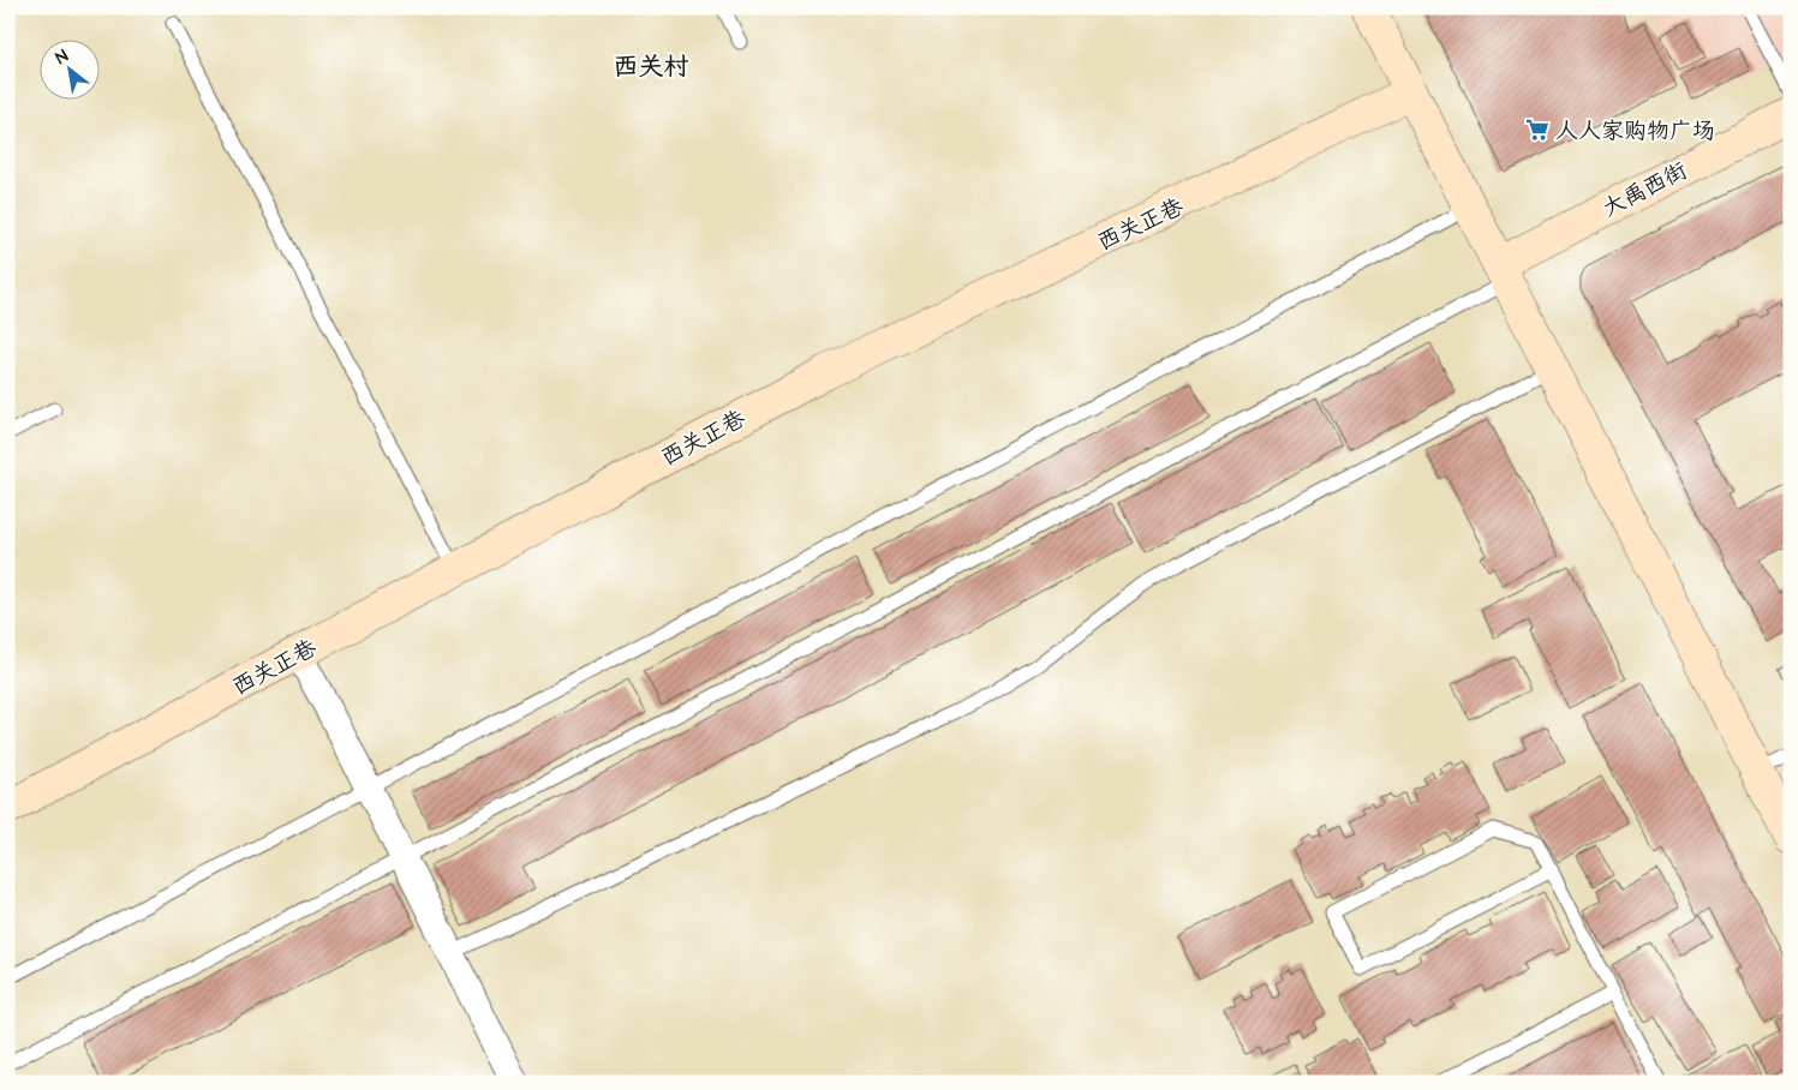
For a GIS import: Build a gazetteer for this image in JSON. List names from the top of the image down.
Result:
{
  "streets": {
    "street": ["大禹西街", "西关正巷"]
  },
  "districts": ["西关村"],
  "places": {
    "supermarket": ["人人家购物广场"]
  },
  "north": "top left"
}
